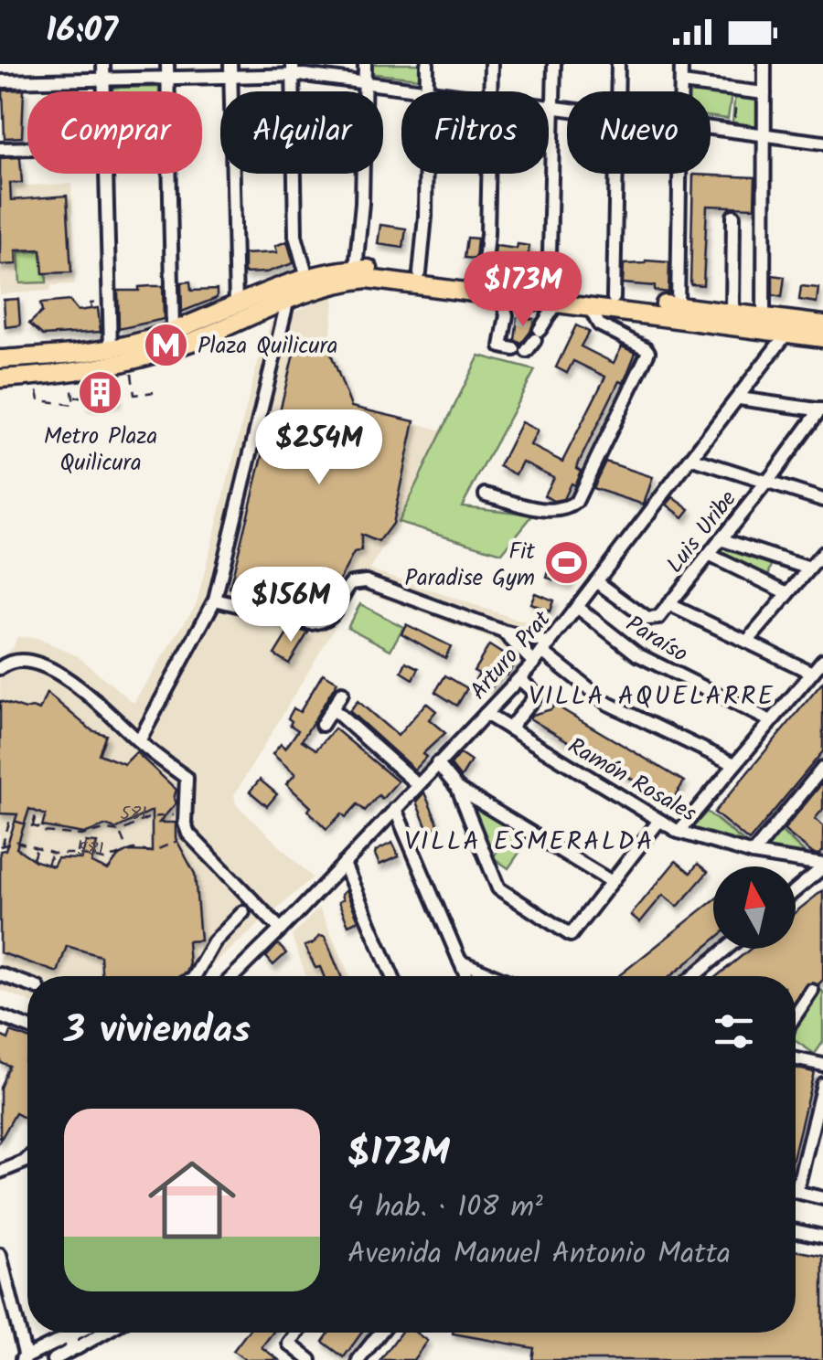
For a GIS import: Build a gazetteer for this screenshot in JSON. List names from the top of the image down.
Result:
{
  "streets": {
    "street": [
      "Luis Uribe",
      "Paraíso",
      "Arturo Prat",
      "Ramón Rosales"
    ]
  },
  "crossings": [
    ["Luis Uribe", "Arturo Prat"],
    ["Paraíso", "Arturo Prat"],
    ["Arturo Prat", "Ramón Rosales"]
  ],
  "districts": ["VILLA AQUELARRE", "VILLA ESMERALDA"],
  "places": {
    "metro station": ["Plaza Quilicura"],
    "building": ["Metro Plaza Quilicura"],
    "sports": ["Fit Paradise Gym"]
  },
  "house_numbers": ["581", "581"],
  "north": "top",
  "page": {
    "status": "16:07",
    "chip": [
      "Comprar",
      "Alquilar",
      "Filtros",
      "Nuevo"
    ],
    "price": ["$173M", "$254M", "$156M"],
    "heading": "3 viviendas",
    "list": [
      {
        "name": "$173M",
        "note": "4 hab. · 108 m² · Avenida Manuel Antonio Matta"
      }
    ]
  }
}
